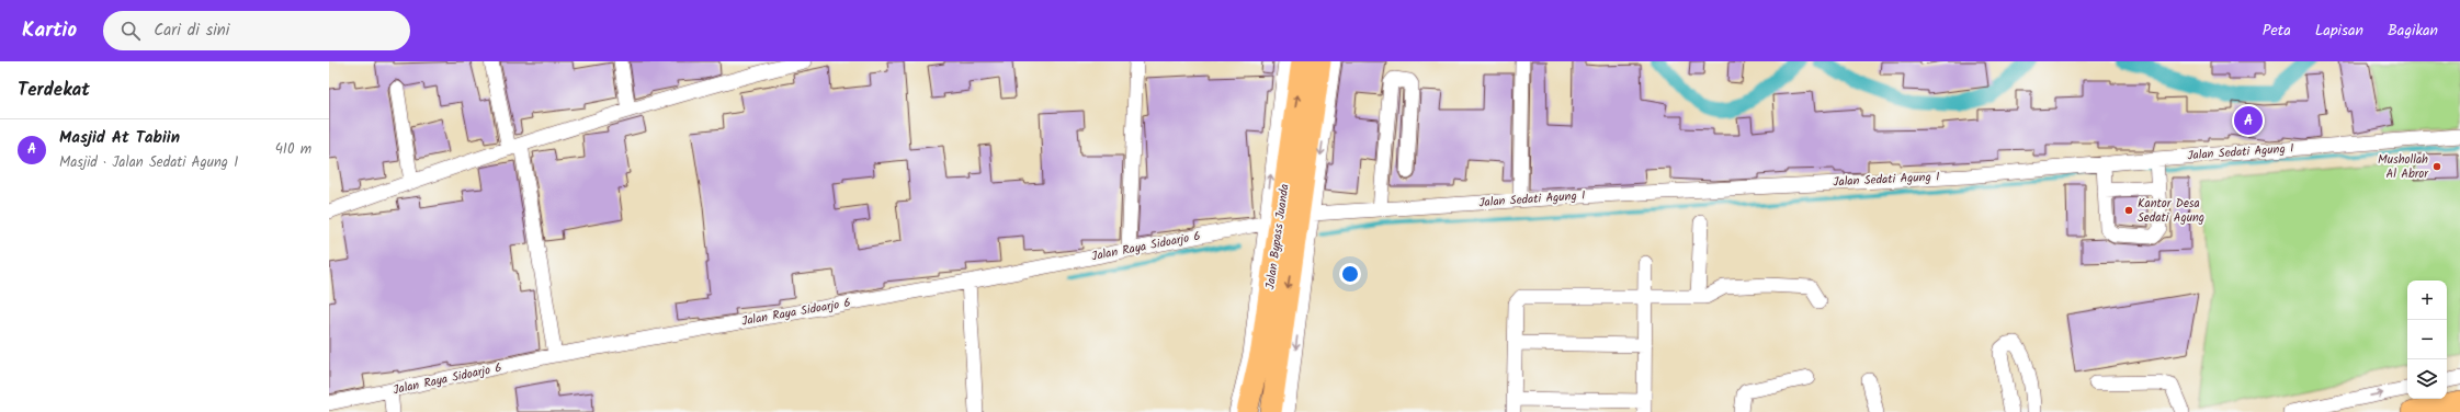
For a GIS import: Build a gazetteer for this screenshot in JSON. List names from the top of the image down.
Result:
{
  "streets": {
    "highway": ["Jalan Bypass Juanda"],
    "street": ["Jalan Sedati Agung I", "Jalan Raya Sidoarjo 6"]
  },
  "crossings": [
    ["Jalan Sedati Agung I", "Jalan Bypass Juanda"],
    ["Jalan Sedati Agung I", "Jalan Raya Sidoarjo 6"],
    ["Jalan Bypass Juanda", "Jalan Raya Sidoarjo 6"]
  ],
  "places": ["Mushollah Al Abror", "Kantor Desa Sedati Agung"],
  "page": {
    "header": "Kartio",
    "search": "Cari di sini",
    "nav": ["Peta", "Lapisan", "Bagikan"],
    "heading": "Terdekat",
    "pins": "A",
    "list": [
      {
        "mark": "A",
        "name": "Masjid At Tabiin",
        "note": "Masjid · Jalan Sedati Agung I",
        "value": "410 m"
      }
    ],
    "map_buttons": ["+", "−"]
  }
}
